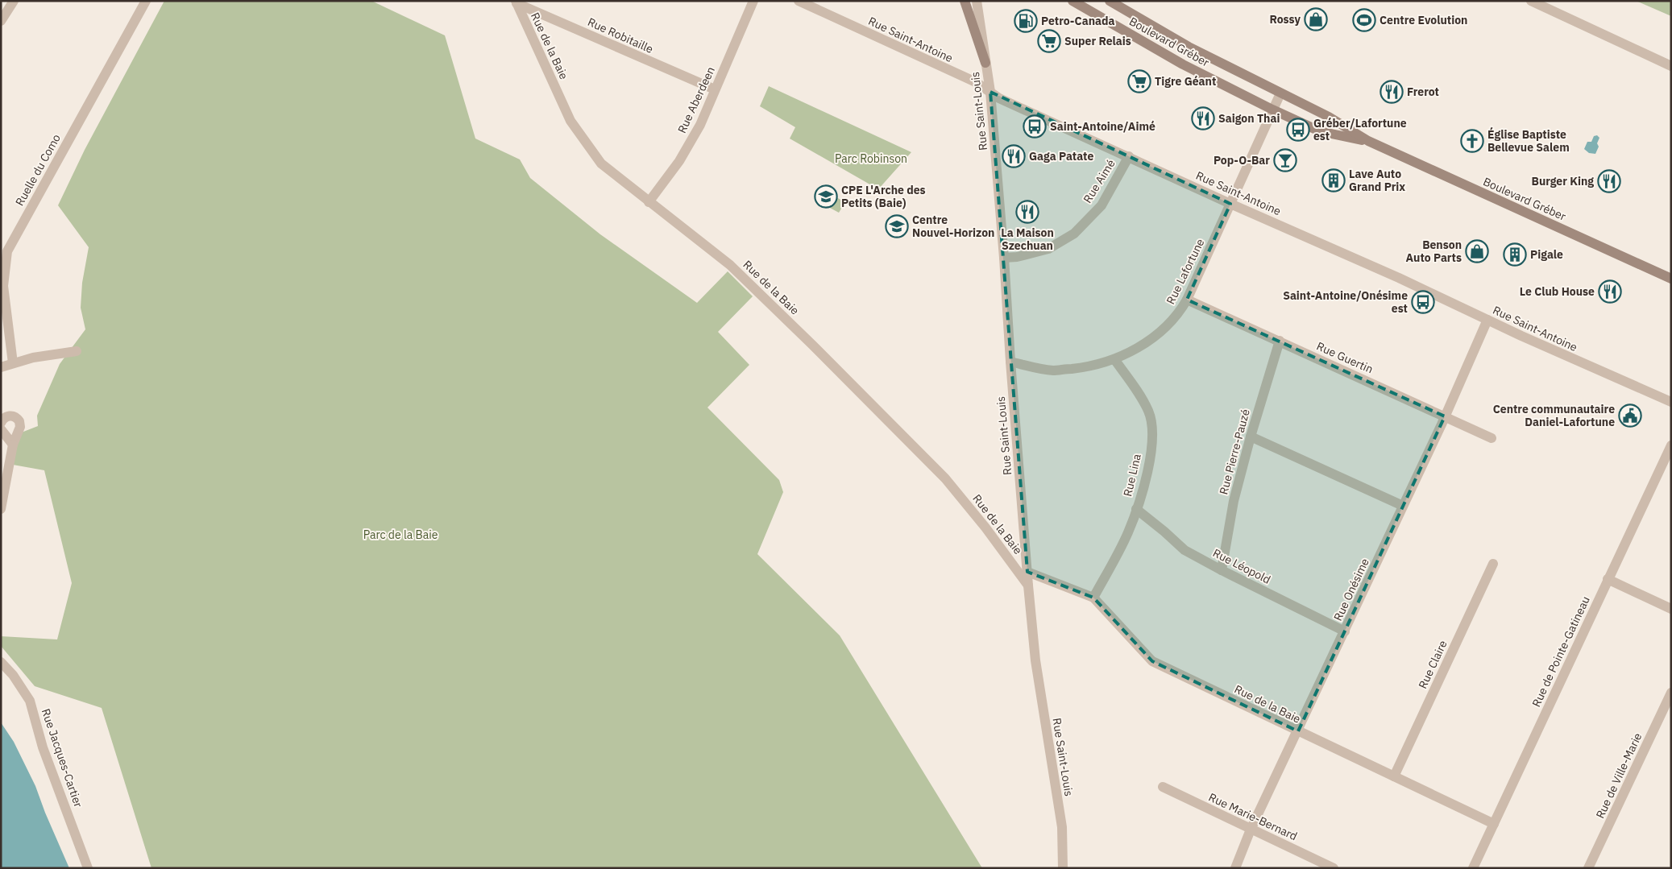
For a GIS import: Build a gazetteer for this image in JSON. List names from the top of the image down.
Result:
{
  "streets": {
    "main road": ["Boulevard Gréber"],
    "street": [
      "Rue Robitaille",
      "Rue Saint-Antoine",
      "Rue de la Baie",
      "Rue Aberdeen",
      "Rue Saint-Louis",
      "Ruelle du Como",
      "Rue Aimé",
      "Rue Lafortune",
      "Rue Guertin",
      "Rue Pierre-Pauzé",
      "Rue Lina",
      "Rue Léopold",
      "Rue Onésime",
      "Rue de Pointe-Gatineau",
      "Rue Claire",
      "Rue Jacques-Cartier",
      "Rue de Ville-Marie",
      "Rue Marie-Bernard"
    ]
  },
  "crossings": [
    ["Rue Robitaille", "Rue de la Baie"],
    ["Rue Robitaille", "Rue Aberdeen"],
    ["Rue Saint-Antoine", "Rue Saint-Louis"],
    ["Rue Saint-Antoine", "Rue Aimé"],
    ["Rue Saint-Antoine", "Rue Lafortune"],
    ["Rue Saint-Antoine", "Rue Onésime"],
    ["Boulevard Gréber", "Rue Lafortune"],
    ["Rue de la Baie", "Rue Aberdeen"],
    ["Rue de la Baie", "Rue Saint-Louis"],
    ["Rue de la Baie", "Rue Lina"],
    ["Rue de la Baie", "Rue Onésime"],
    ["Rue de la Baie", "Rue de Pointe-Gatineau"],
    ["Rue de la Baie", "Rue Claire"],
    ["Rue Saint-Louis", "Rue Aimé"],
    ["Rue Saint-Louis", "Rue Lafortune"],
    ["Rue Lafortune", "Rue Guertin"],
    ["Rue Lafortune", "Rue Lina"],
    ["Rue Guertin", "Rue Pierre-Pauzé"],
    ["Rue Guertin", "Rue Onésime"],
    ["Rue Pierre-Pauzé", "Rue Léopold"],
    ["Rue Lina", "Rue Léopold"],
    ["Rue Léopold", "Rue Onésime"],
    ["Rue Onésime", "Rue Marie-Bernard"]
  ],
  "parks": ["Parc Robinson", "Parc de la Baie"],
  "places": {
    "shop": ["Rossy", "Benson Auto Parts"],
    "sports": ["Centre Evolution"],
    "fuel station": ["Petro-Canada"],
    "supermarket": ["Super Relais", "Tigre Géant"],
    "restaurant": [
      "Frerot",
      "Saigon Thai",
      "Gaga Patate",
      "Burger King",
      "La Maison Szechuan",
      "Le Club House"
    ],
    "bus stop": ["Saint-Antoine/Aimé", "Gréber/Lafortune est", "Saint-Antoine/Onésime est"],
    "church": ["Église Baptiste Bellevue Salem"],
    "bar": ["Pop-O-Bar"],
    "building": ["Lave Auto Grand Prix", "Pigale"],
    "school or university": ["CPE L'Arche des Petits (Baie)", "Centre Nouvel-Horizon"],
    "public building": ["Centre communautaire Daniel-Lafortune"]
  }
}
